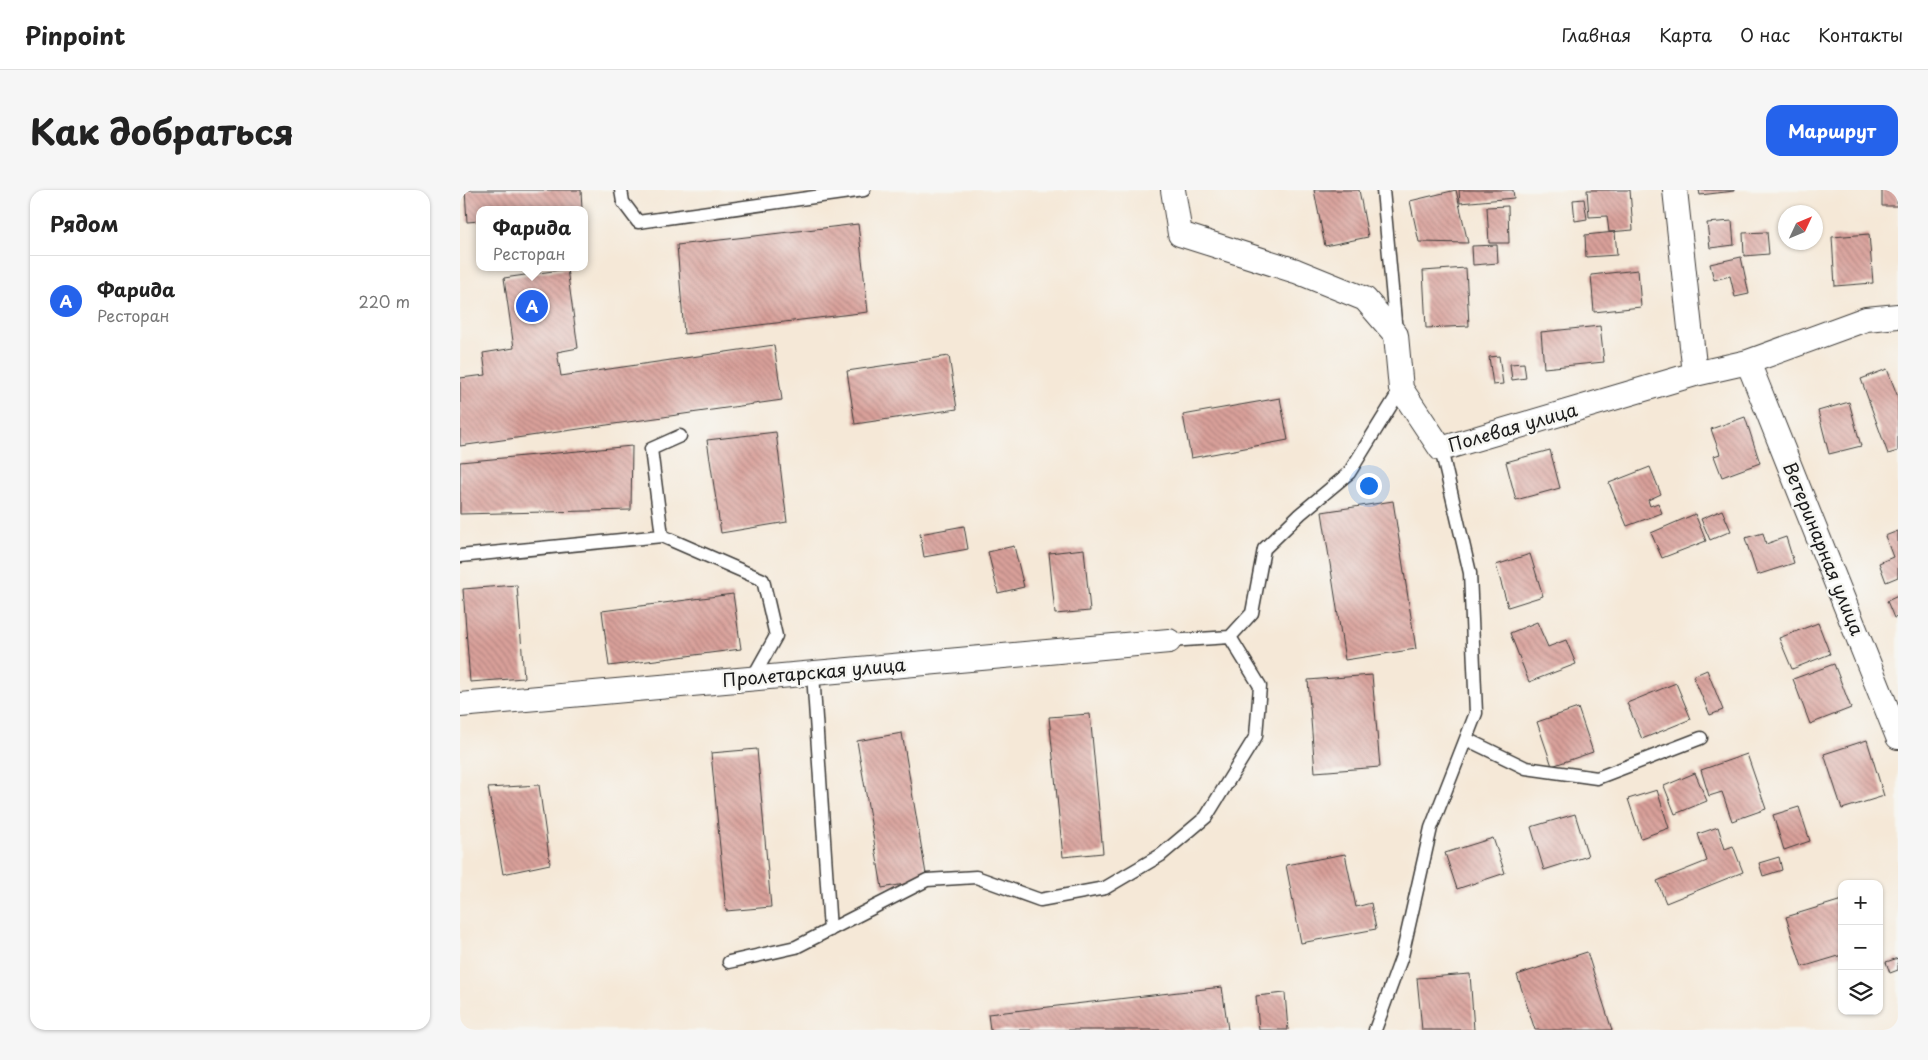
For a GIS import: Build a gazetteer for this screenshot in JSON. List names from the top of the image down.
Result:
{
  "streets": {
    "street": ["Полевая улица", "Ветеринарная улица", "Пролетарская улица"]
  },
  "crossings": [
    ["Полевая улица", "Ветеринарная улица"]
  ],
  "north": "top right",
  "page": {
    "header": "Pinpoint",
    "nav": [
      "Главная",
      "Карта",
      "О нас",
      "Контакты"
    ],
    "title": "Как добраться",
    "buttons": "Маршрут",
    "heading": "Рядом",
    "popup": ["Фарида", "Ресторан"],
    "list": [
      {
        "mark": "A",
        "name": "Фарида",
        "note": "Ресторан",
        "value": "220 m"
      }
    ],
    "pins": "A",
    "map_buttons": ["+", "−"]
  }
}
